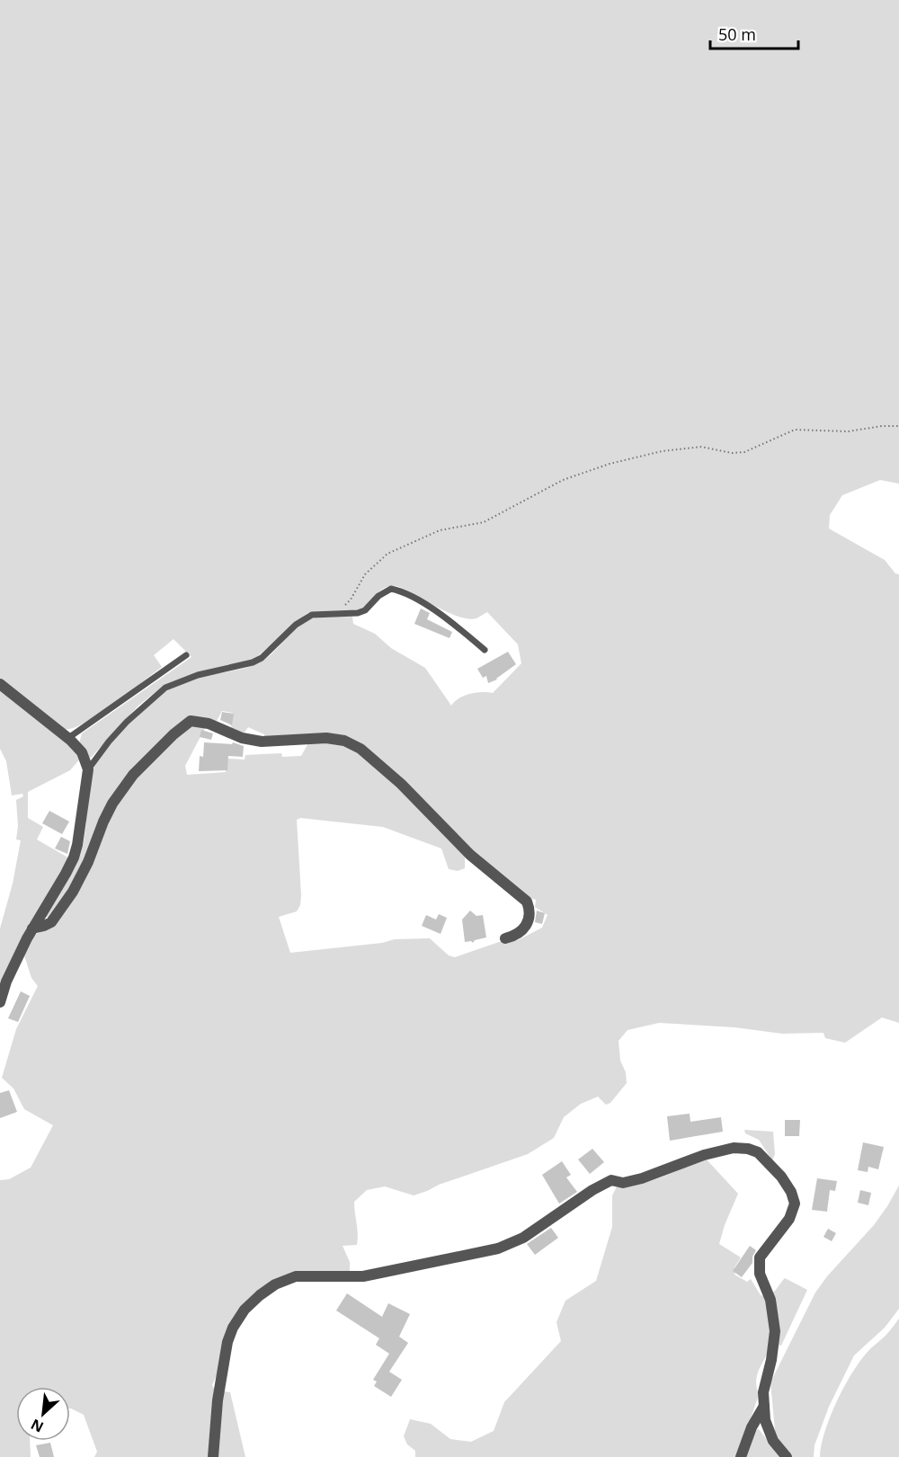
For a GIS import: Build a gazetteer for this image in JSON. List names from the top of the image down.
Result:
{
  "scale_bar": "50 m",
  "north": "bottom left"
}
